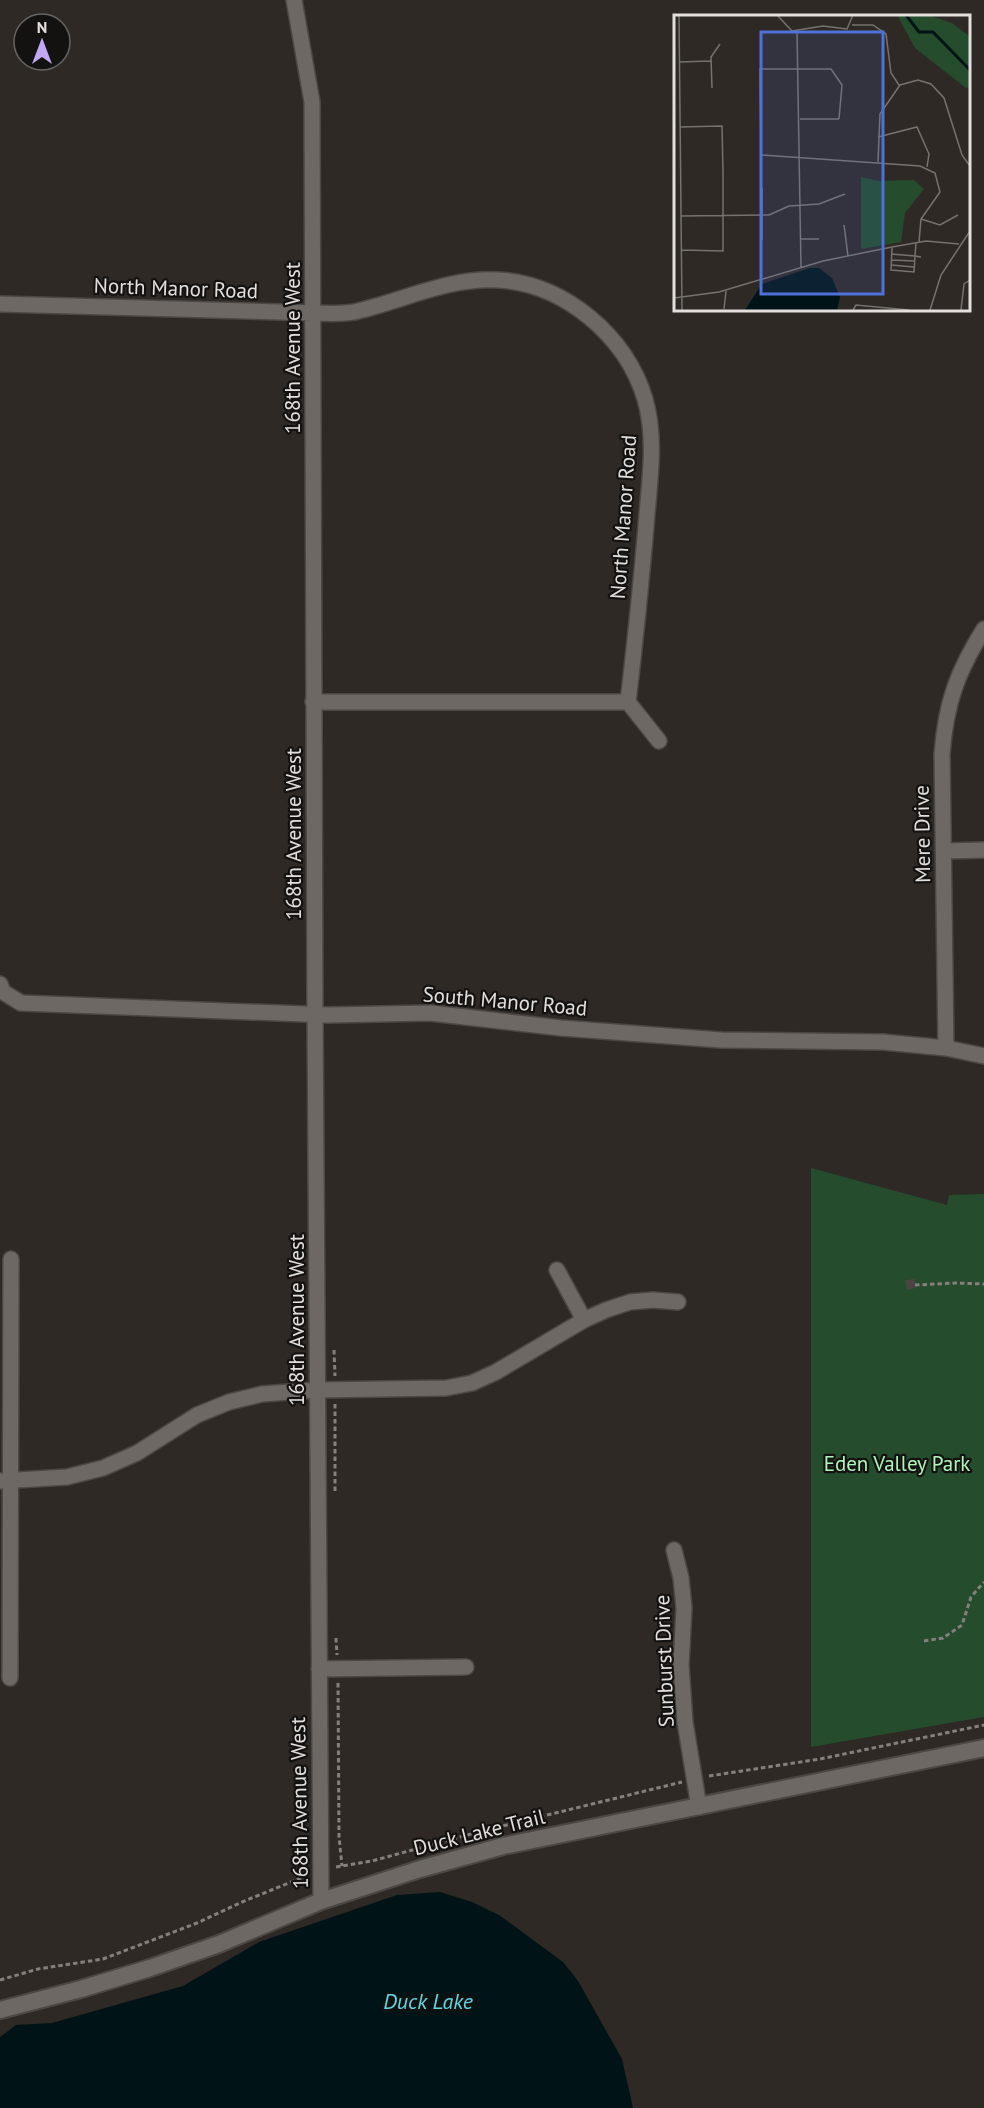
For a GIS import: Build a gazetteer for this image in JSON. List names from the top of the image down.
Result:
{
  "streets": {
    "street": [
      "North Manor Road",
      "168th Avenue West",
      "Mere Drive",
      "South Manor Road",
      "Sunburst Drive",
      "Duck Lake Trail"
    ]
  },
  "crossings": [
    ["North Manor Road", "168th Avenue West"],
    ["168th Avenue West", "South Manor Road"],
    ["168th Avenue West", "Duck Lake Trail"],
    ["Mere Drive", "South Manor Road"],
    ["Sunburst Drive", "Duck Lake Trail"]
  ],
  "water": ["Duck Lake"],
  "parks": ["Eden Valley Park"],
  "north": "top"
}
